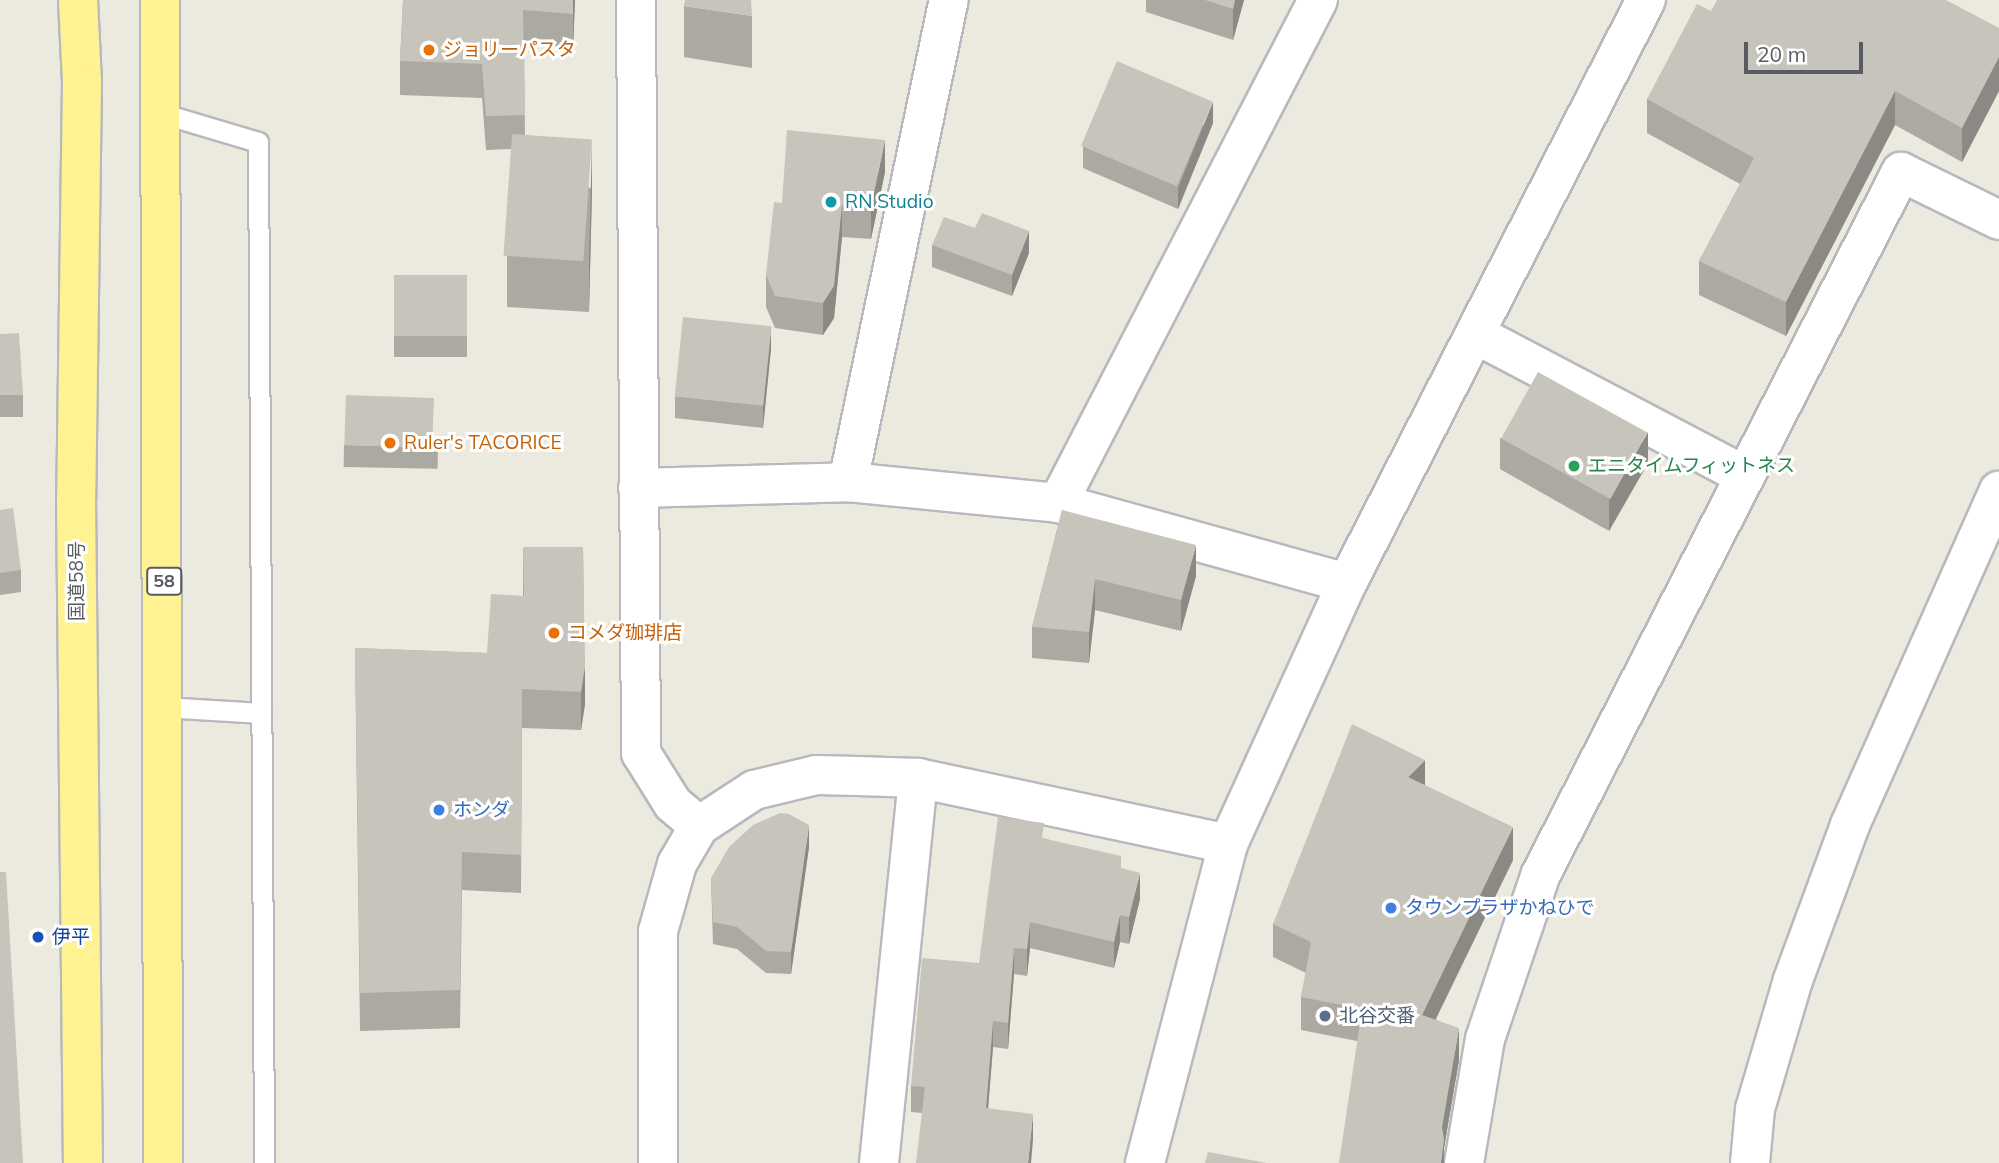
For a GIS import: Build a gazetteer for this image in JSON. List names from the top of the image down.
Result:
{
  "streets": {
    "highway": ["国道58号", "58"]
  },
  "places": [
    "ジョリーパスタ",
    "RN Studio",
    "Ruler's TACORICE",
    "エニタイムフィットネス",
    "コメダ珈琲店",
    "ホンダ",
    "タウンプラザかねひで",
    "伊平",
    "北谷交番"
  ],
  "scale_bar": "20 m"
}
